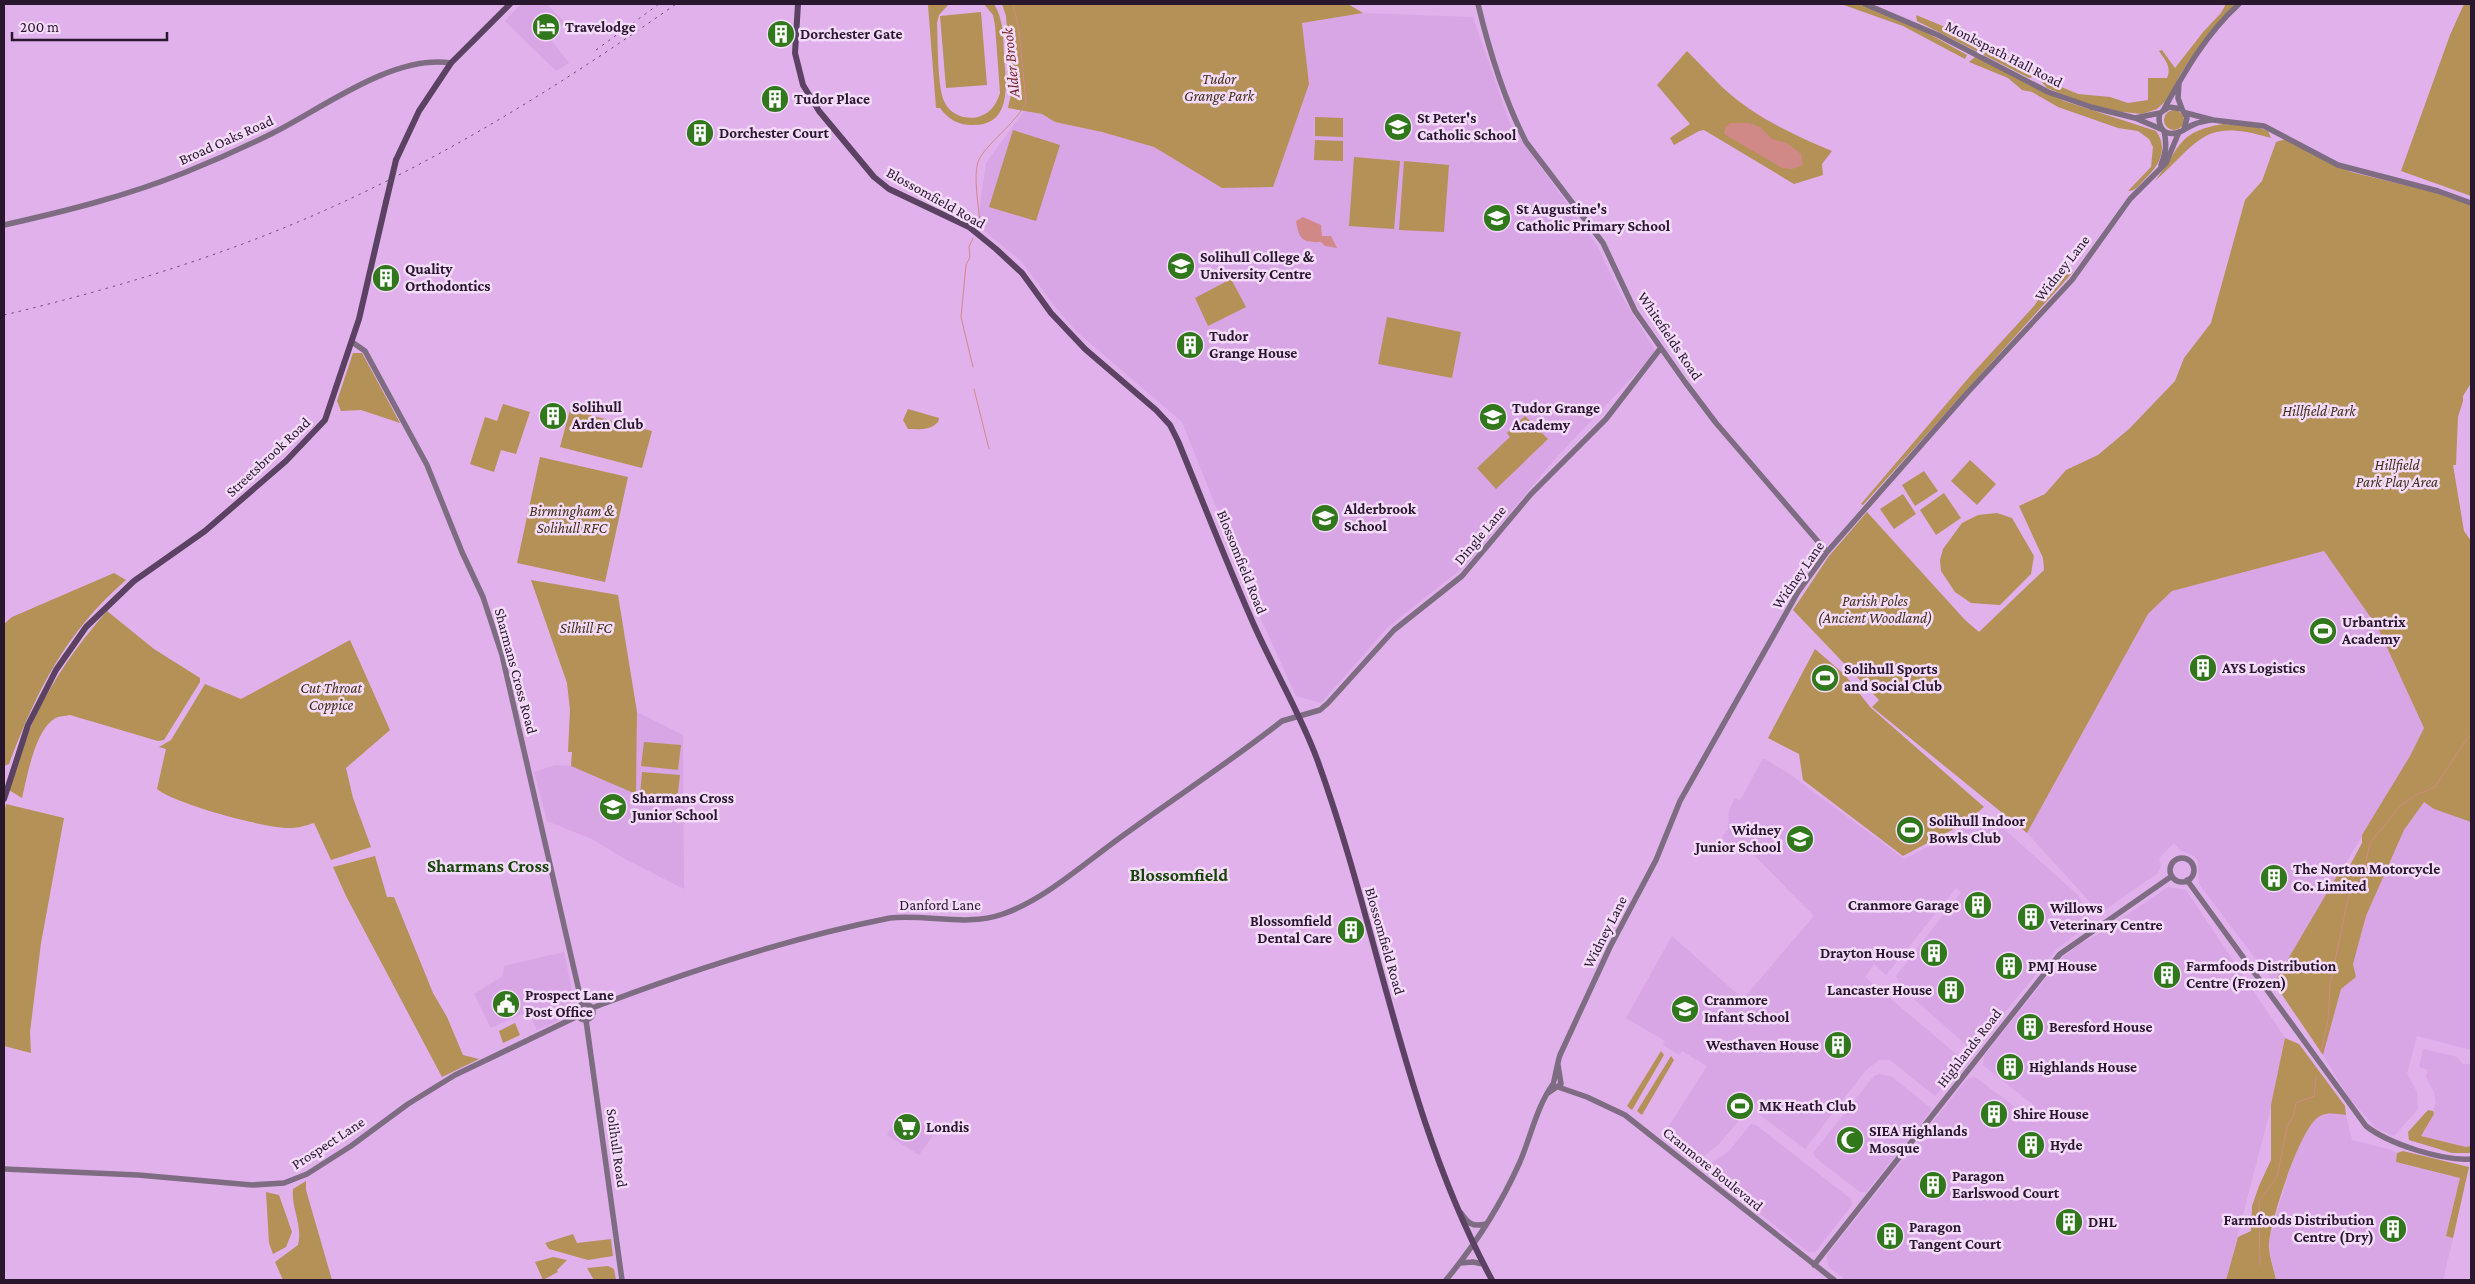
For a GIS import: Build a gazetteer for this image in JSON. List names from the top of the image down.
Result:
{
  "streets": {
    "main road": ["Blossomfield Road", "Streetsbrook Road"],
    "street": [
      "Monkspath Hall Road",
      "Broad Oaks Road",
      "Widney Lane",
      "Whitefields Road",
      "Dingle Lane",
      "Sharmans Cross Road",
      "Danford Lane",
      "Highlands Road",
      "Prospect Lane",
      "Solihull Road",
      "Cranmore Boulevard"
    ]
  },
  "crossings": [
    ["Monkspath Hall Road", "Widney Lane"],
    ["Broad Oaks Road", "Streetsbrook Road"],
    ["Blossomfield Road", "Widney Lane"],
    ["Blossomfield Road", "Dingle Lane"],
    ["Blossomfield Road", "Danford Lane"],
    ["Widney Lane", "Whitefields Road"],
    ["Widney Lane", "Cranmore Boulevard"],
    ["Whitefields Road", "Dingle Lane"],
    ["Streetsbrook Road", "Sharmans Cross Road"],
    ["Dingle Lane", "Danford Lane"],
    ["Sharmans Cross Road", "Danford Lane"],
    ["Sharmans Cross Road", "Prospect Lane"],
    ["Sharmans Cross Road", "Solihull Road"],
    ["Danford Lane", "Prospect Lane"],
    ["Danford Lane", "Solihull Road"],
    ["Highlands Road", "Cranmore Boulevard"],
    ["Prospect Lane", "Solihull Road"]
  ],
  "districts": ["Sharmans Cross", "Blossomfield"],
  "water": ["Alder Brook"],
  "parks": [
    "Tudor Grange Park",
    "Hillfield Park",
    "Hillfield Park Play Area",
    "Birmingham & Solihull RFC",
    "Parish Poles (Ancient Woodland)",
    "Silhill FC",
    "Cut Throat Coppice"
  ],
  "places": {
    "hotel": ["Travelodge"],
    "building": [
      "Dorchester Gate",
      "Tudor Place",
      "Dorchester Court",
      "Quality Orthodontics",
      "Tudor Grange House",
      "Solihull Arden Club",
      "AYS Logistics",
      "The Norton Motorcycle Co. Limited",
      "Cranmore Garage",
      "Willows Veterinary Centre",
      "Blossomfield Dental Care",
      "Drayton House",
      "PMJ House",
      "Farmfoods Distribution Centre (Frozen)",
      "Lancaster House",
      "Beresford House",
      "Westhaven House",
      "Highlands House",
      "Shire House",
      "Hyde",
      "Paragon Earlswood Court",
      "DHL",
      "Farmfoods Distribution Centre (Dry)",
      "Paragon Tangent Court"
    ],
    "school or university": [
      "St Peter's Catholic School",
      "St Augustine's Catholic Primary School",
      "Solihull College & University Centre",
      "Tudor Grange Academy",
      "Alderbrook School",
      "Sharmans Cross Junior School",
      "Widney Junior School",
      "Cranmore Infant School"
    ],
    "sports": [
      "Urbantrix Academy",
      "Solihull Sports and Social Club",
      "Solihull Indoor Bowls Club",
      "MK Heath Club"
    ],
    "public building": ["Prospect Lane Post Office"],
    "supermarket": ["Londis"],
    "mosque": ["SIEA Highlands Mosque"]
  },
  "scale_bar": "200 m"
}
